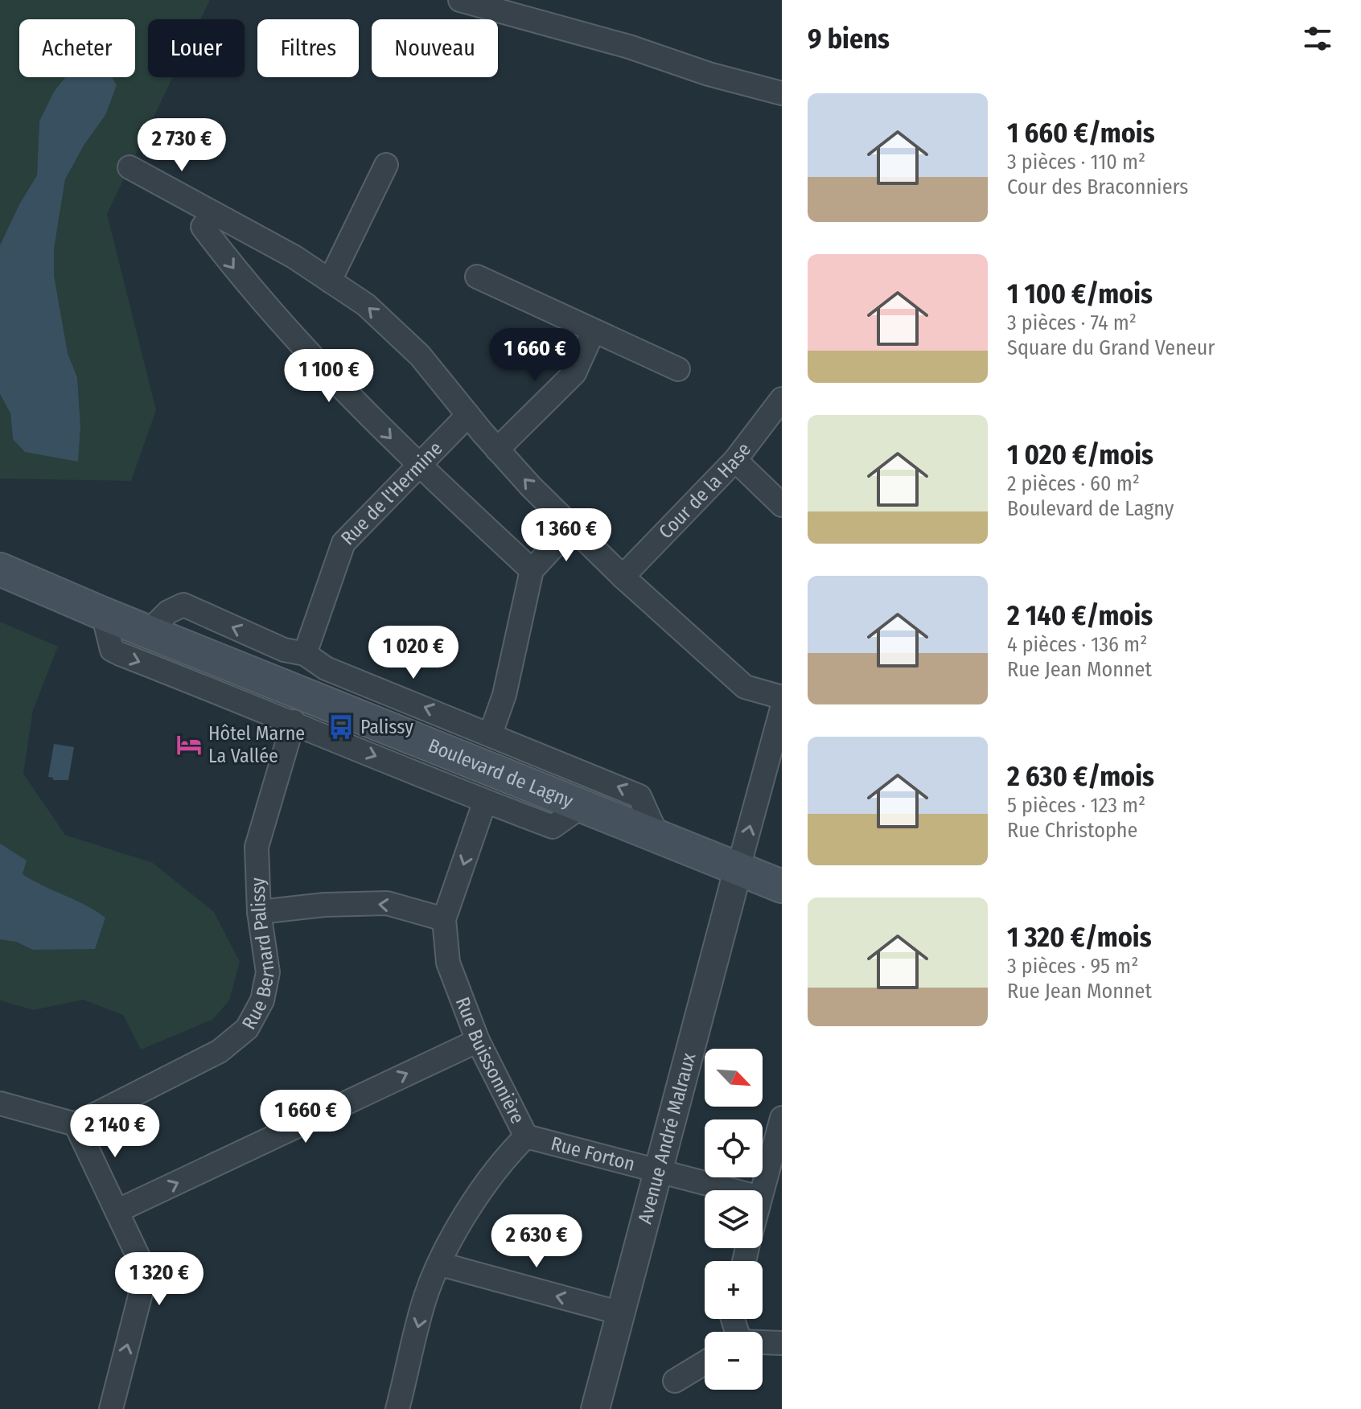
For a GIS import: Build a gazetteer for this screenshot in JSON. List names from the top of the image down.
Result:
{
  "streets": {
    "main road": ["Boulevard de Lagny"],
    "street": [
      "Cour de la Hase",
      "Rue de l'Hermine",
      "Rue Bernard Palissy",
      "Rue Buissonnière",
      "Avenue André Malraux",
      "Rue Forton"
    ]
  },
  "crossings": [
    ["Boulevard de Lagny", "Avenue André Malraux"],
    ["Rue Buissonnière", "Rue Forton"],
    ["Avenue André Malraux", "Rue Forton"]
  ],
  "one_way": ["Rue Buissonnière"],
  "places": {
    "bus stop": ["Palissy"],
    "hotel": ["Hôtel Marne La Vallée"]
  },
  "north": "bottom right",
  "page": {
    "heading": "9 biens",
    "chip": [
      "Acheter",
      "Louer",
      "Filtres",
      "Nouveau"
    ],
    "list": [
      {
        "name": "1 660 €/mois",
        "note": "3 pièces · 110 m² · Cour des Braconniers"
      },
      {
        "name": "1 100 €/mois",
        "note": "3 pièces · 74 m² · Square du Grand Veneur"
      },
      {
        "name": "1 020 €/mois",
        "note": "2 pièces · 60 m² · Boulevard de Lagny"
      },
      {
        "name": "2 140 €/mois",
        "note": "4 pièces · 136 m² · Rue Jean Monnet"
      },
      {
        "name": "2 630 €/mois",
        "note": "5 pièces · 123 m² · Rue Christophe"
      },
      {
        "name": "1 320 €/mois",
        "note": "3 pièces · 95 m² · Rue Jean Monnet"
      }
    ],
    "price": [
      "2 730 €",
      "1 660 €",
      "1 100 €",
      "1 360 €",
      "1 020 €",
      "1 660 €",
      "2 140 €",
      "2 630 €",
      "1 320 €"
    ],
    "map_buttons": ["+", "−"]
  }
}
